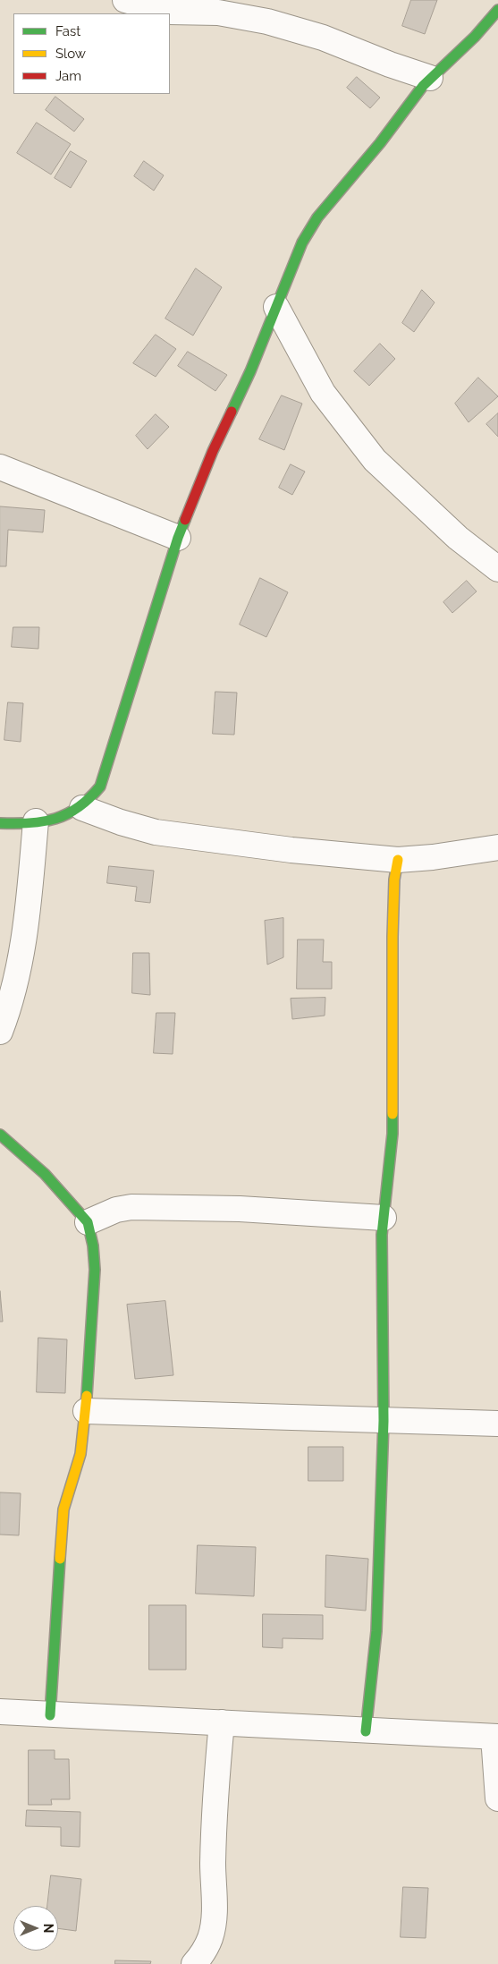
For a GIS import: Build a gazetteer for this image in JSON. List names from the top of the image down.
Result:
{
  "legend": ["Fast", "Slow", "Jam"],
  "north": "right"
}
